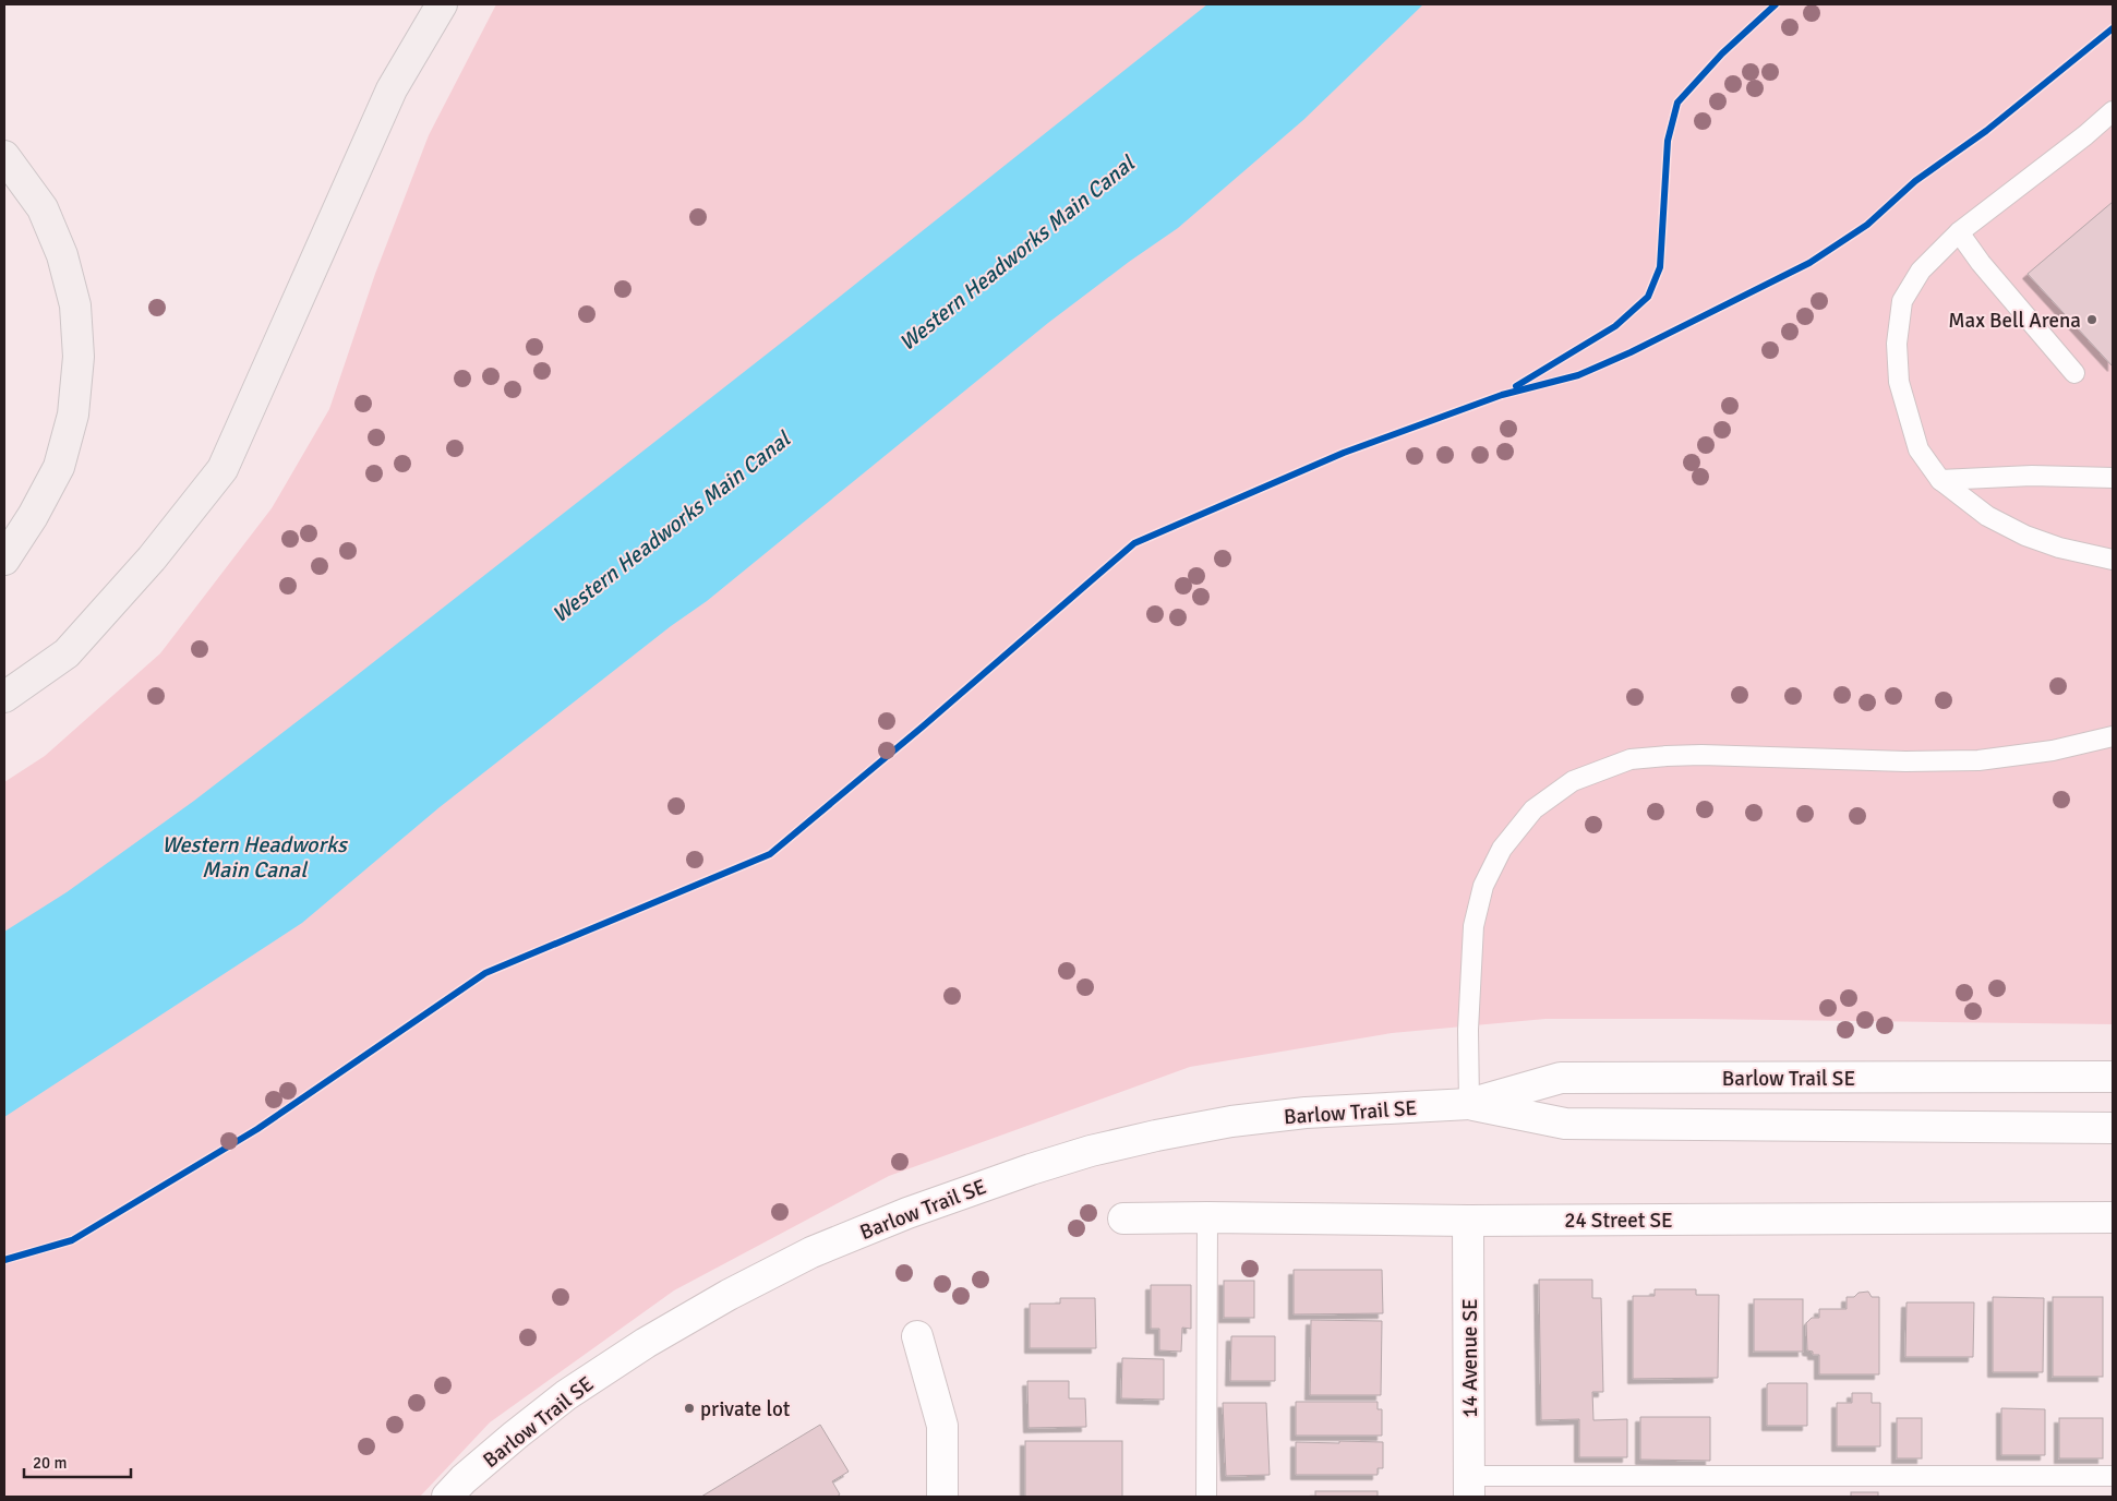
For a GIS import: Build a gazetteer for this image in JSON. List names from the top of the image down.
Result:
{
  "streets": {
    "street": ["Barlow Trail SE", "24 Street SE", "14 Avenue SE"]
  },
  "crossings": [
    ["24 Street SE", "14 Avenue SE"]
  ],
  "water": ["Western Headworks Main Canal"],
  "places": ["Max Bell Arena", "private lot"],
  "scale_bar": "20 m"
}
